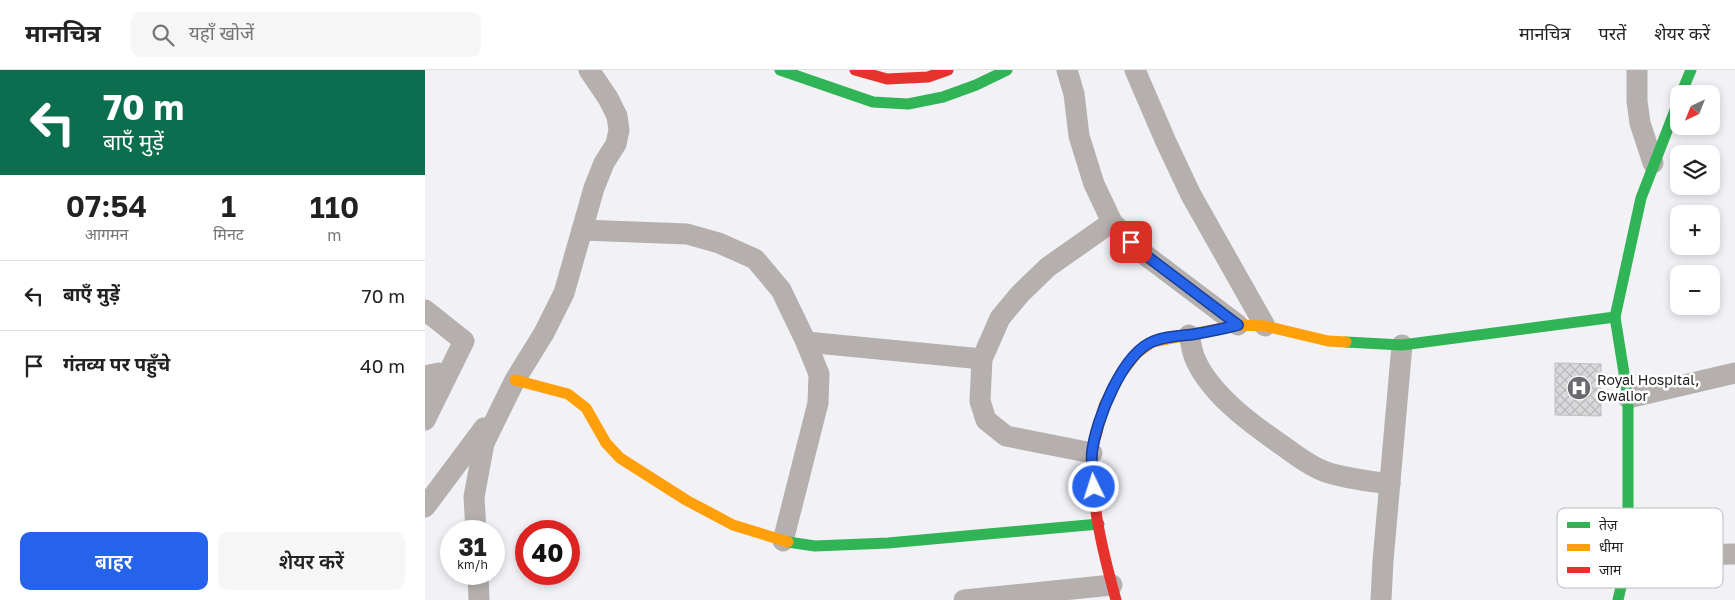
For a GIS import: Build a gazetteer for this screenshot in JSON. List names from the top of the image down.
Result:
{
  "places": {
    "hospital": ["Royal Hospital, Gwalior"]
  },
  "legend": ["तेज़", "धीमा", "जाम"],
  "north": "bottom left",
  "page": {
    "header": "मानचित्र",
    "search": "यहाँ खोजें",
    "nav": ["मानचित्र", "परतें", "शेयर करें"],
    "turn": ["70 m", "बाएँ मुड़ें"],
    "map_buttons": ["+", "−"],
    "eta": [
      "07:54",
      "आगमन",
      "1",
      "मिनट",
      "110",
      "m"
    ],
    "list": [
      {
        "name": "बाएँ मुड़ें",
        "value": "70 m"
      },
      {
        "name": "गंतव्य पर पहुँचे",
        "value": "40 m"
      }
    ],
    "speed": "31 km/h",
    "limit": "40",
    "buttons": ["बाहर", "शेयर करें"]
  }
}
